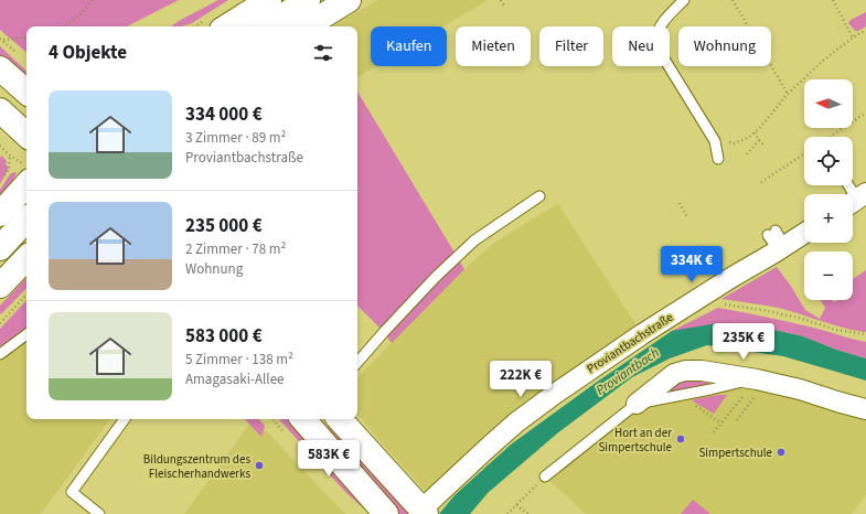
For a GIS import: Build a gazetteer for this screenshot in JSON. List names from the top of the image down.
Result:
{
  "streets": {
    "street": ["Proviantbachstraße"]
  },
  "water": ["Proviantbach"],
  "places": ["Hort an der Simpertschule", "Simpertschule", "Bildungszentrum des Fleischerhandwerks"],
  "north": "left",
  "page": {
    "chip": [
      "Kaufen",
      "Mieten",
      "Filter",
      "Neu",
      "Wohnung"
    ],
    "heading": "4 Objekte",
    "map_buttons": ["+", "−"],
    "list": [
      {
        "name": "334 000 €",
        "note": "3 Zimmer · 89 m² · Proviantbachstraße"
      },
      {
        "name": "235 000 €",
        "note": "2 Zimmer · 78 m² · Wohnung"
      },
      {
        "name": "583 000 €",
        "note": "5 Zimmer · 138 m² · Amagasaki-Allee"
      }
    ],
    "price": [
      "334K €",
      "235K €",
      "222K €",
      "583K €"
    ]
  }
}
